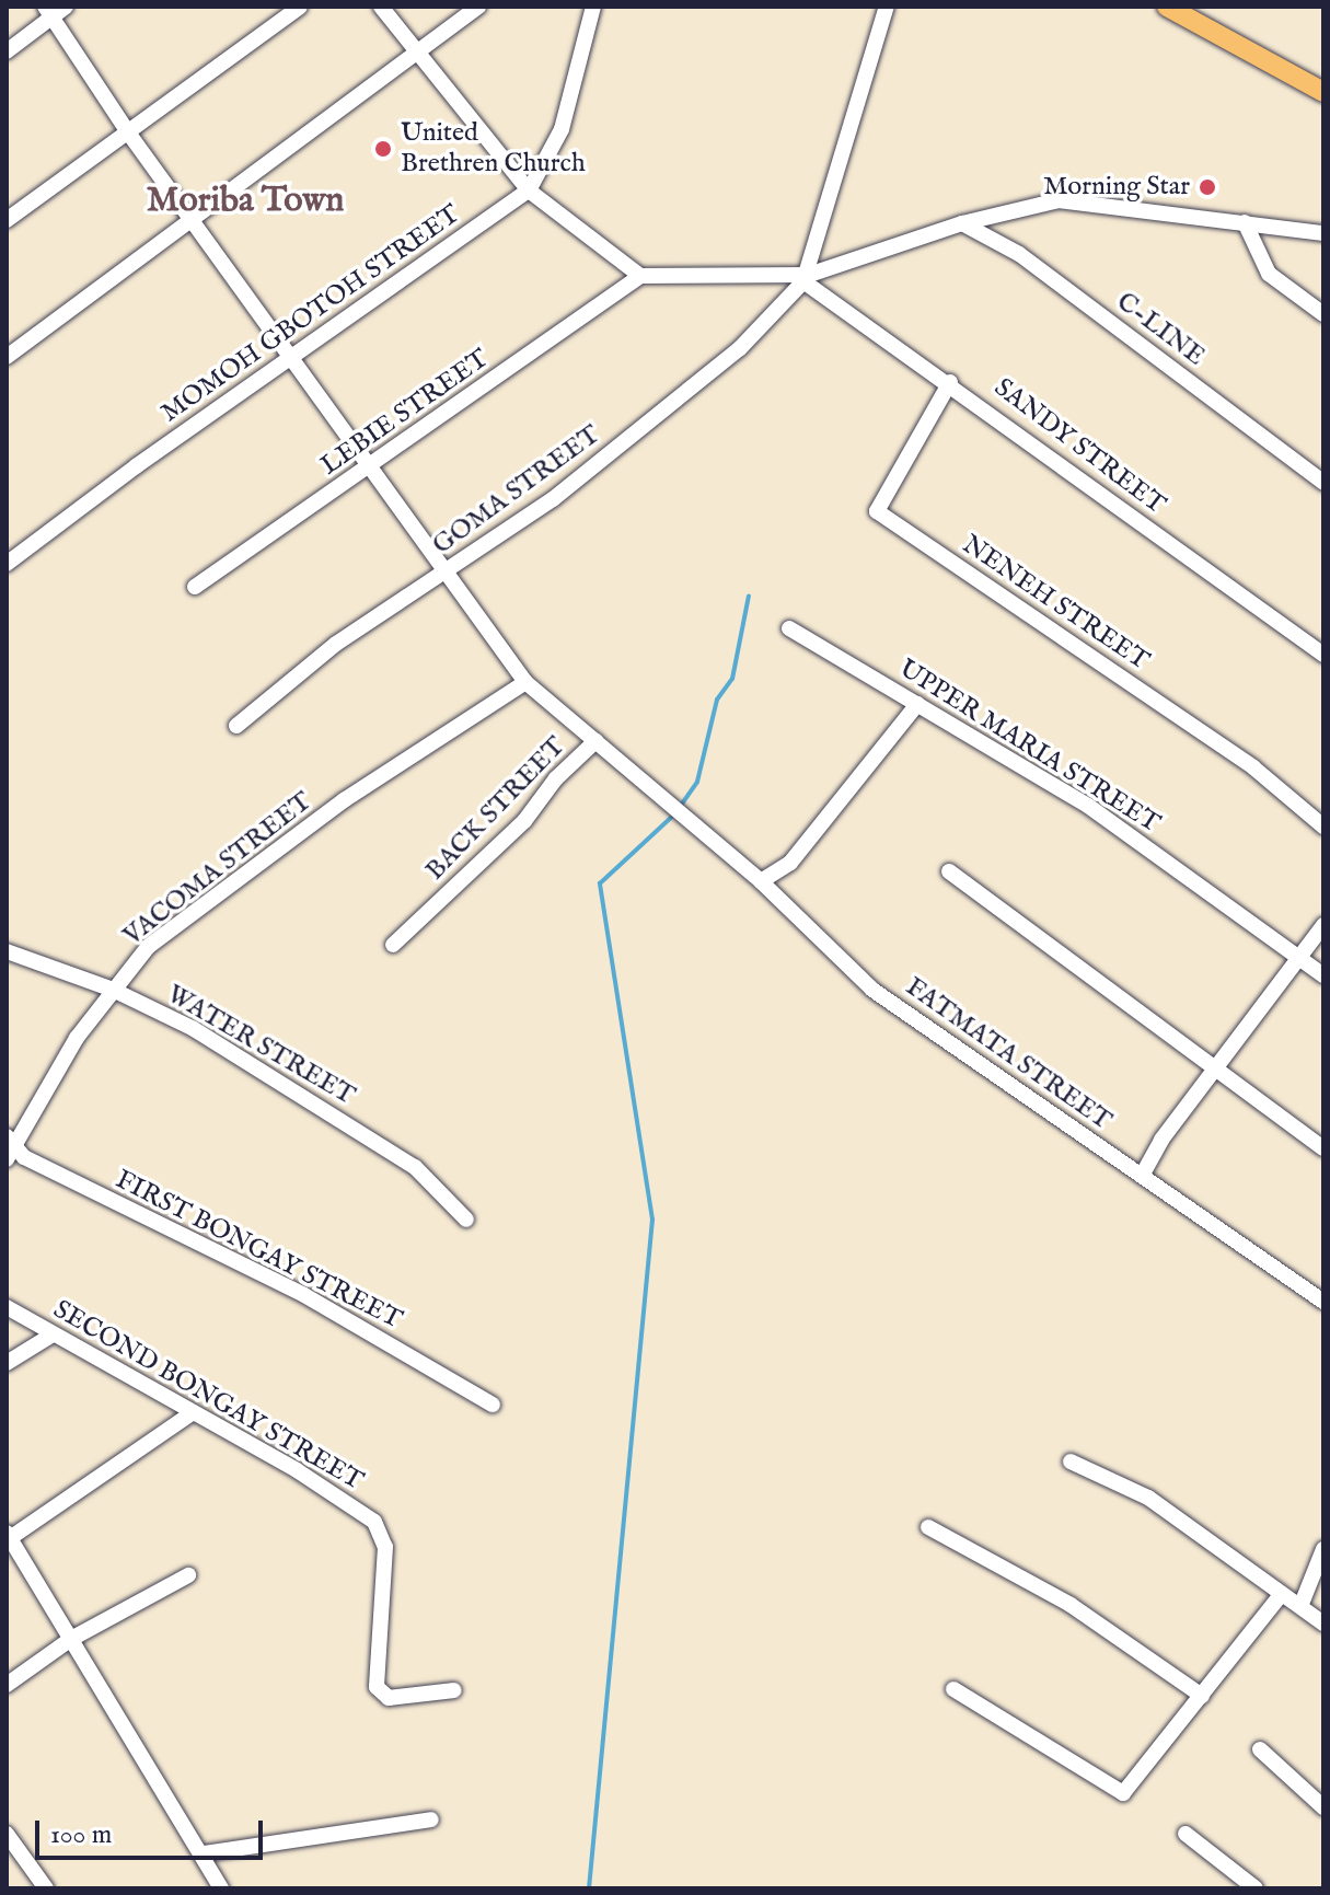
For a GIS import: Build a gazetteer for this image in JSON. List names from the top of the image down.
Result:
{
  "streets": {
    "street": [
      "MOMOH GBOTOH STREET",
      "C-LINE",
      "LEBIE STREET",
      "SANDY STREET",
      "GOMA STREET",
      "NENEH STREET",
      "UPPER MARIA STREET",
      "BACK STREET",
      "VACOMA STREET",
      "WATER STREET",
      "FATMATA STREET",
      "FIRST BONGAY STREET",
      "SECOND BONGAY STREET"
    ]
  },
  "crossings": [
    ["MOMOH GBOTOH STREET", "FATMATA STREET"],
    ["LEBIE STREET", "FATMATA STREET"],
    ["SANDY STREET", "GOMA STREET"],
    ["SANDY STREET", "NENEH STREET"],
    ["GOMA STREET", "FATMATA STREET"],
    ["BACK STREET", "FATMATA STREET"],
    ["VACOMA STREET", "WATER STREET"],
    ["VACOMA STREET", "FATMATA STREET"],
    ["VACOMA STREET", "FIRST BONGAY STREET"]
  ],
  "districts": ["Moriba Town"],
  "places": ["United Brethren Church", "Morning Star"],
  "scale_bar": "100 m"
}
